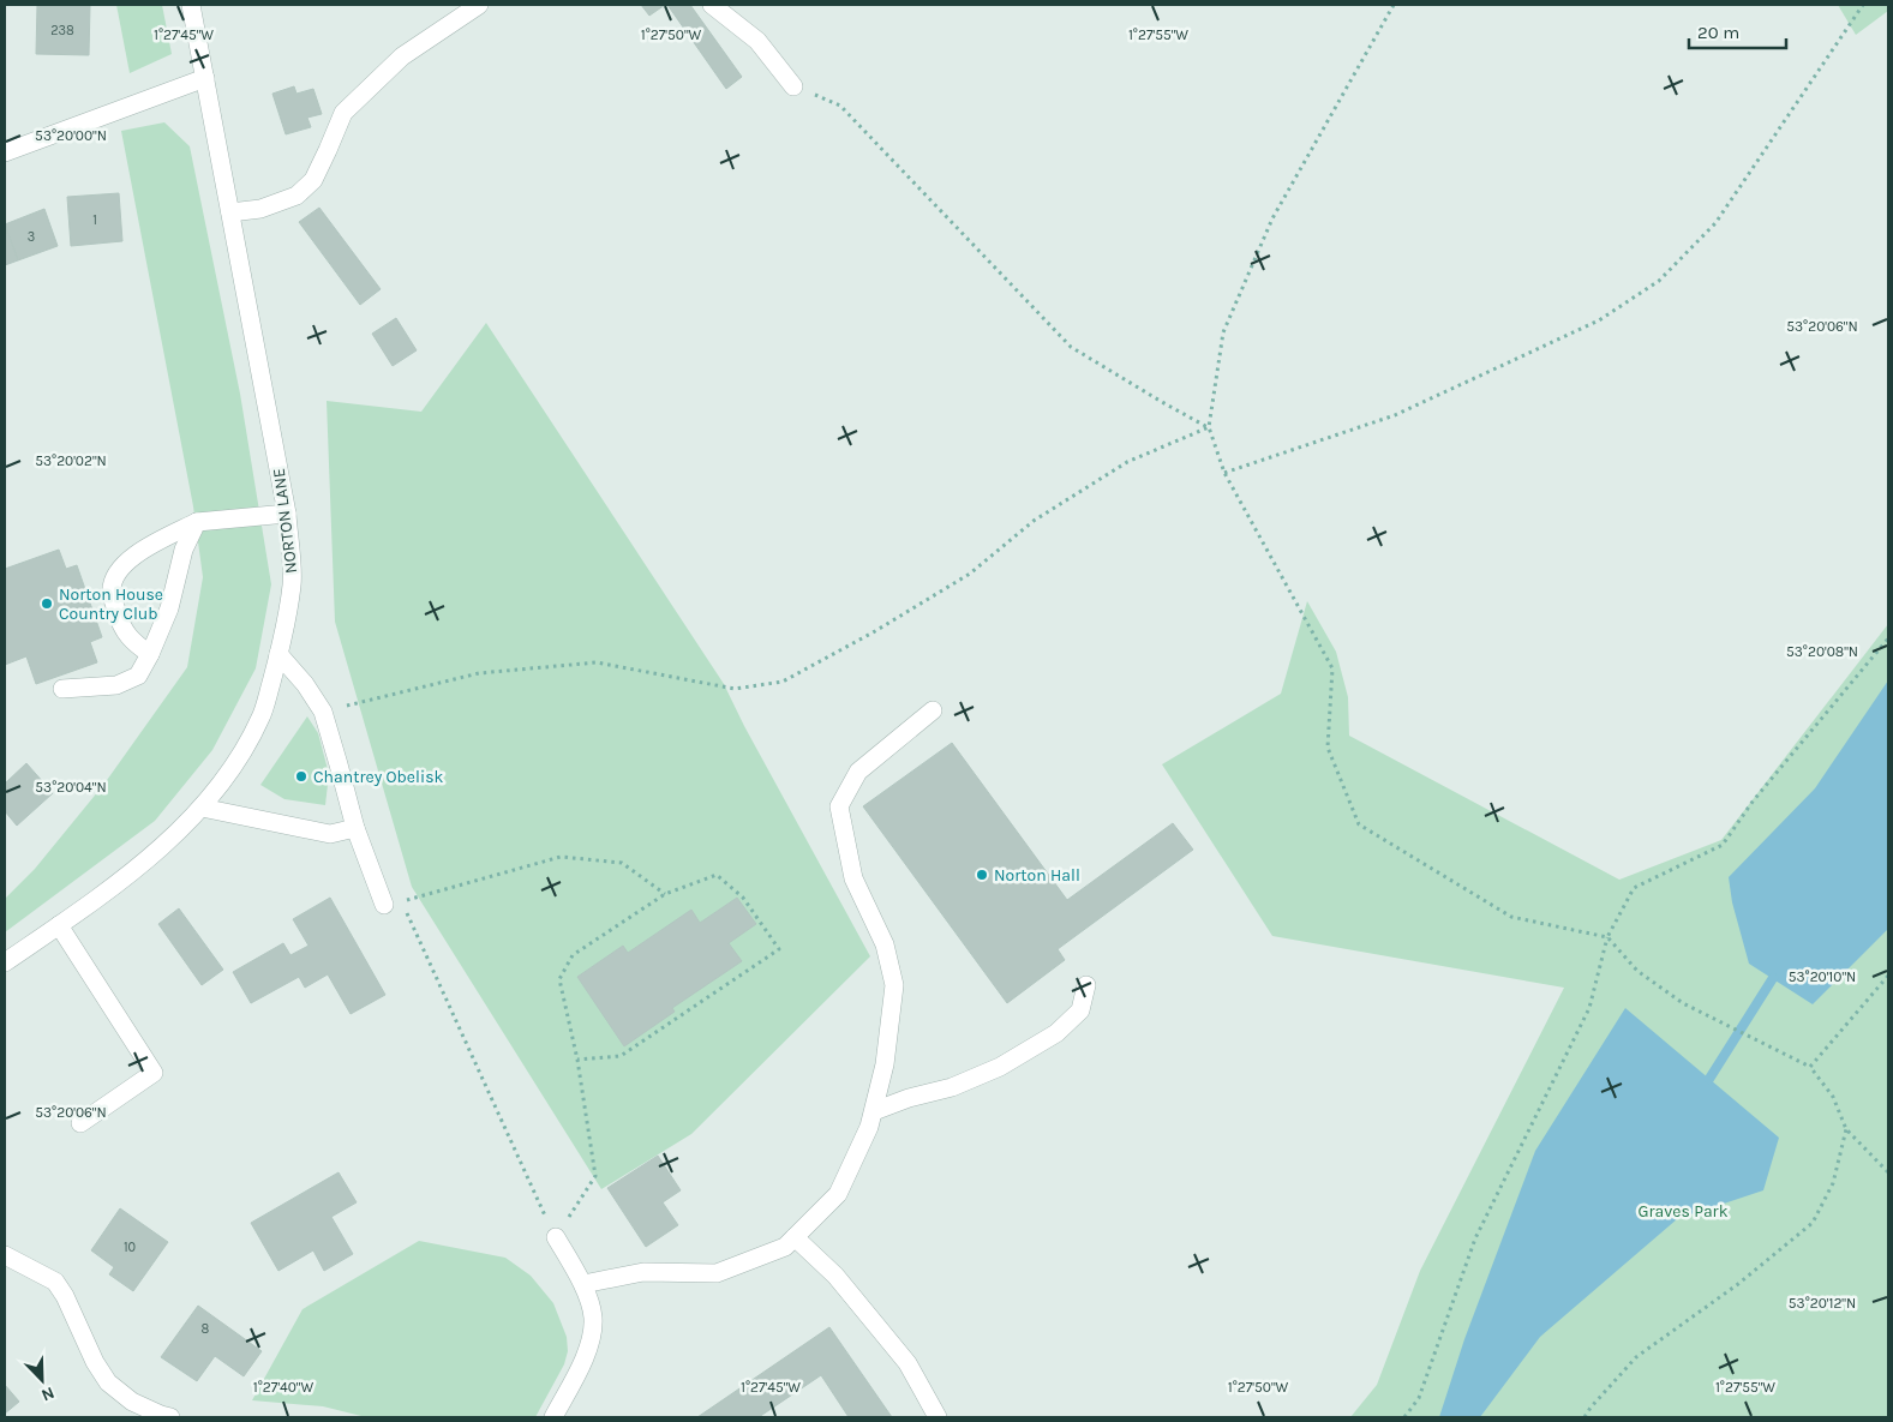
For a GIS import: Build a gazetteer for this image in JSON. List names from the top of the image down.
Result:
{
  "streets": {
    "street": ["NORTON LANE"]
  },
  "parks": ["Graves Park"],
  "places": ["Norton House Country Club", "Chantrey Obelisk", "Norton Hall"],
  "house_numbers": [
    "238",
    "1",
    "3",
    "10",
    "8"
  ],
  "scale_bar": "20 m",
  "north": "bottom right",
  "coordinates": [
    "1°27'45\"W",
    "1°27'50\"W",
    "1°27'55\"W",
    "53°20'00\"N",
    "53°20'06\"N",
    "53°20'02\"N",
    "53°20'08\"N",
    "53°20'04\"N",
    "53°20'10\"N",
    "53°20'12\"N",
    "1°27'40\"W"
  ]
}
